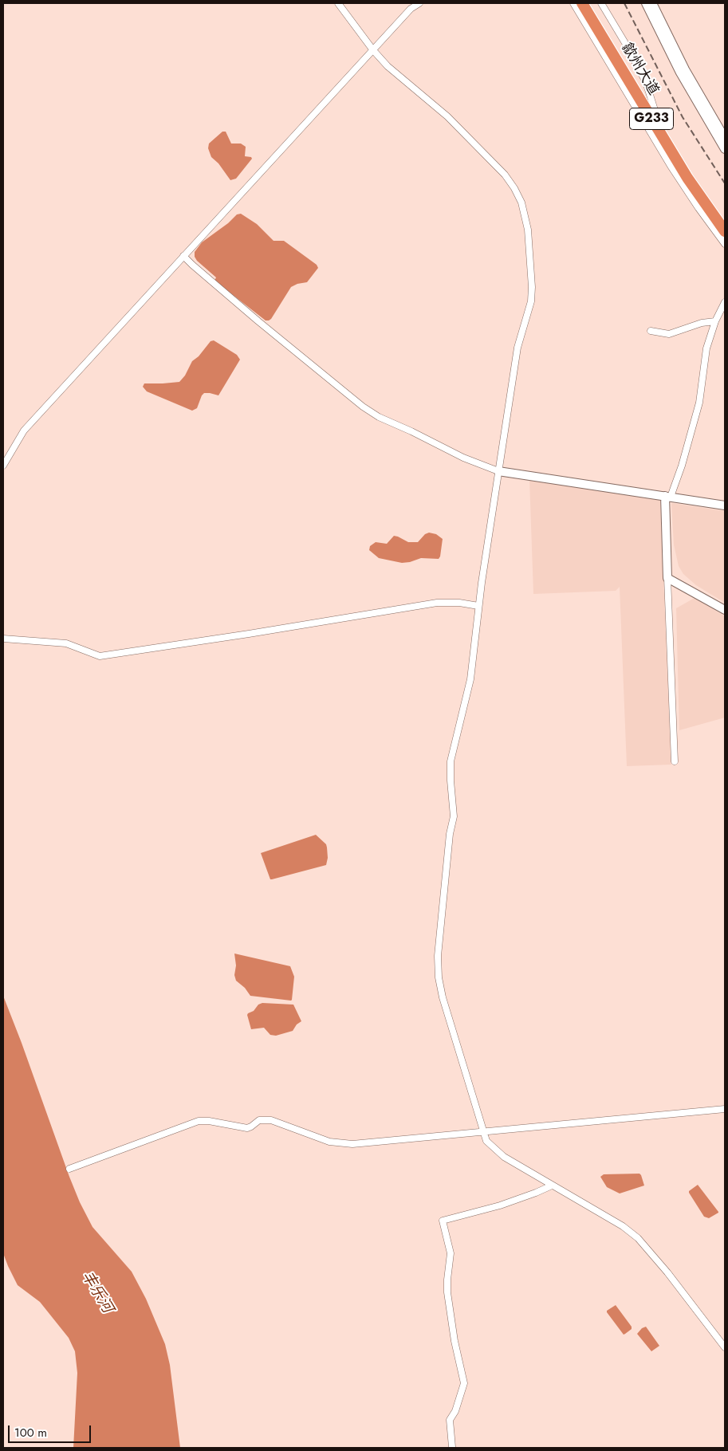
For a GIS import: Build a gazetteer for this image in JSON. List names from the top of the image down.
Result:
{
  "streets": {
    "highway": ["歙州大道", "G233"]
  },
  "water": ["丰乐河"],
  "scale_bar": "100 m"
}
